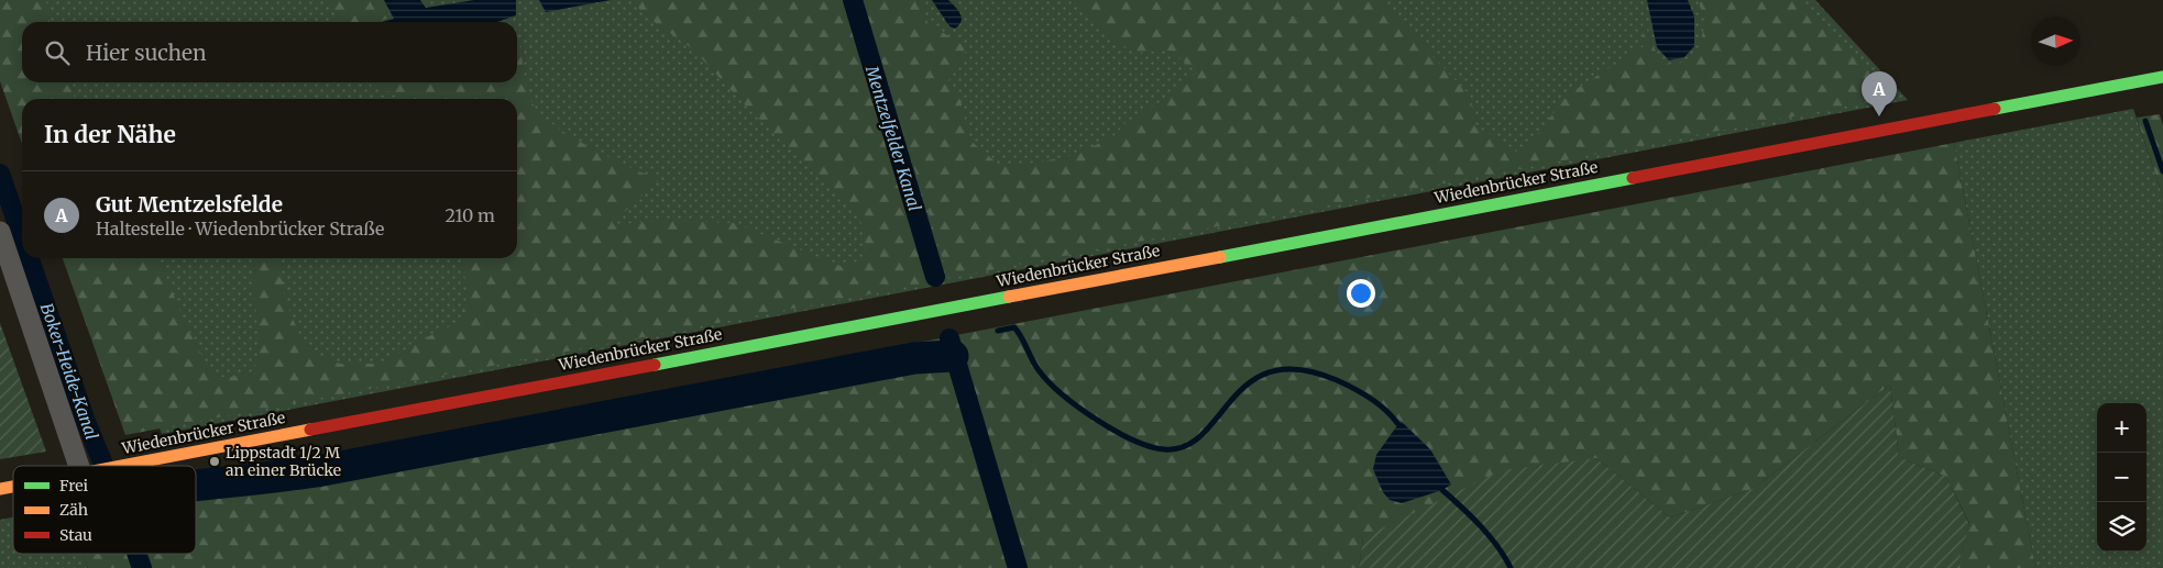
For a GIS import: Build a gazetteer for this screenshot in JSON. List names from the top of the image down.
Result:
{
  "streets": {
    "street": ["Wiedenbrücker Straße"]
  },
  "water": ["Mentzelfelder Kanal", "Boker-Heide-Kanal"],
  "places": ["Lippstadt 1/2 M an einer Brücke"],
  "legend": ["Frei", "Zäh", "Stau"],
  "north": "right",
  "page": {
    "search": "Hier suchen",
    "pins": "A",
    "heading": "In der Nähe",
    "list": [
      {
        "mark": "A",
        "name": "Gut Mentzelsfelde",
        "note": "Haltestelle · Wiedenbrücker Straße",
        "value": "210 m"
      }
    ],
    "map_buttons": ["+", "−"]
  }
}
